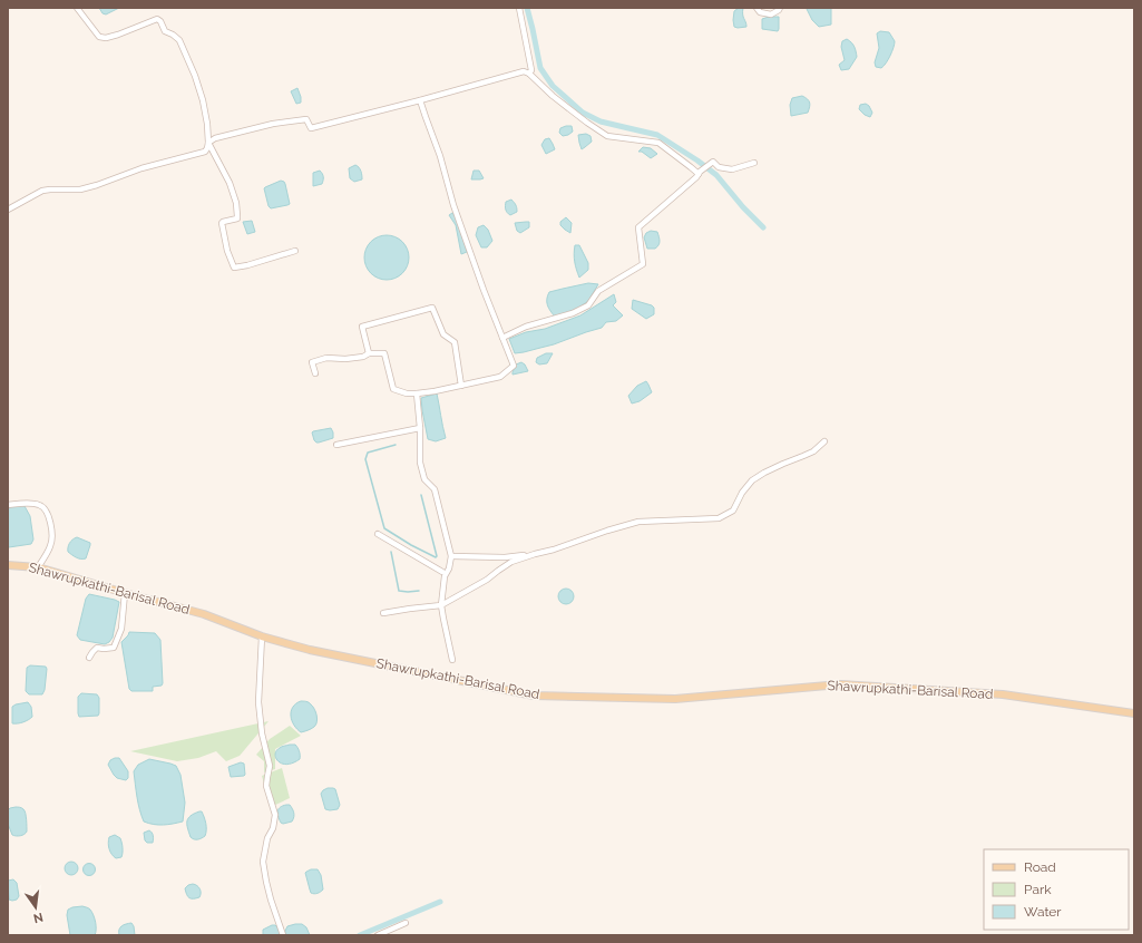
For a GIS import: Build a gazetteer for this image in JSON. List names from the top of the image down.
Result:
{
  "streets": {
    "main road": ["Shawrupkathi-Barisal Road"]
  },
  "legend": ["Road", "Park", "Water"],
  "north": "bottom"
}
